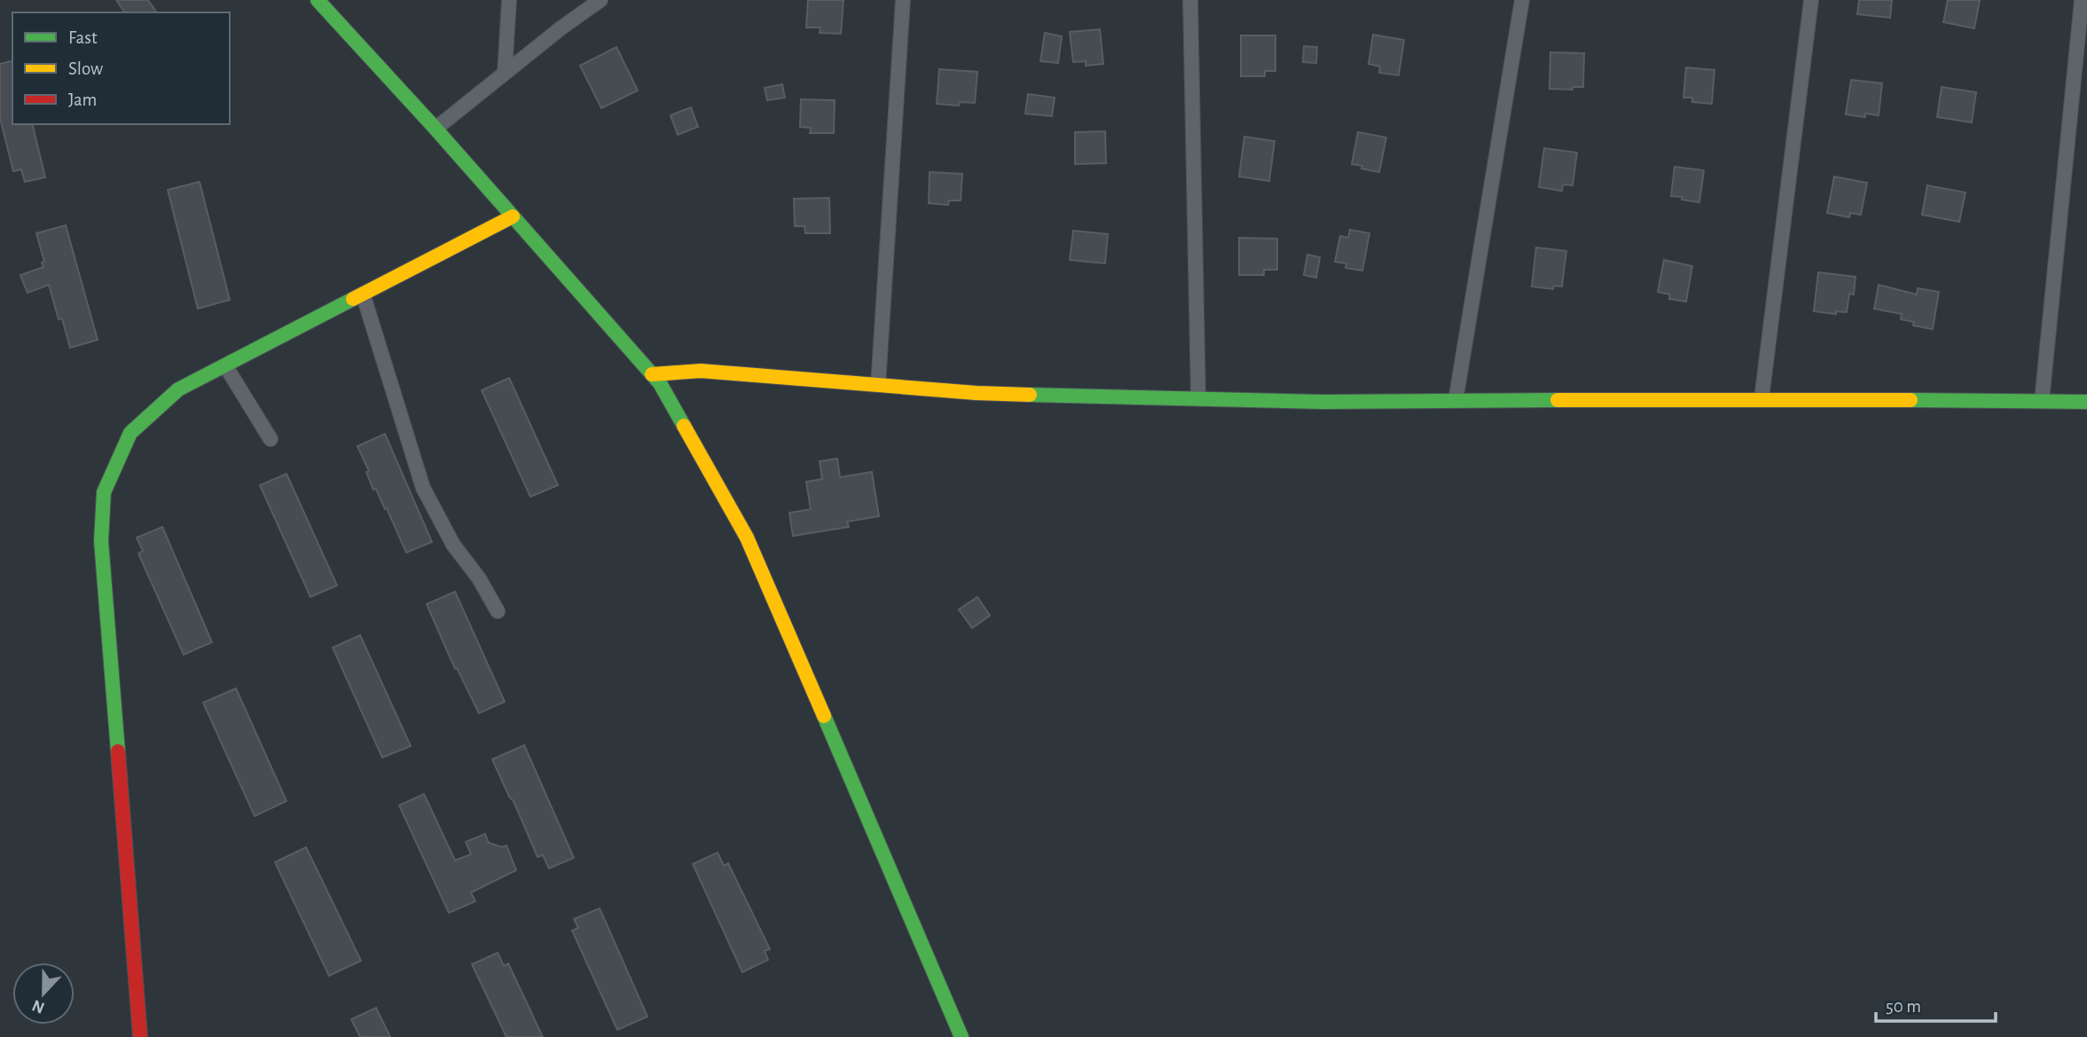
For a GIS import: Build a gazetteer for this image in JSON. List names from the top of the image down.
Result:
{
  "legend": ["Fast", "Slow", "Jam"],
  "scale_bar": "50 m",
  "north": "bottom"
}
